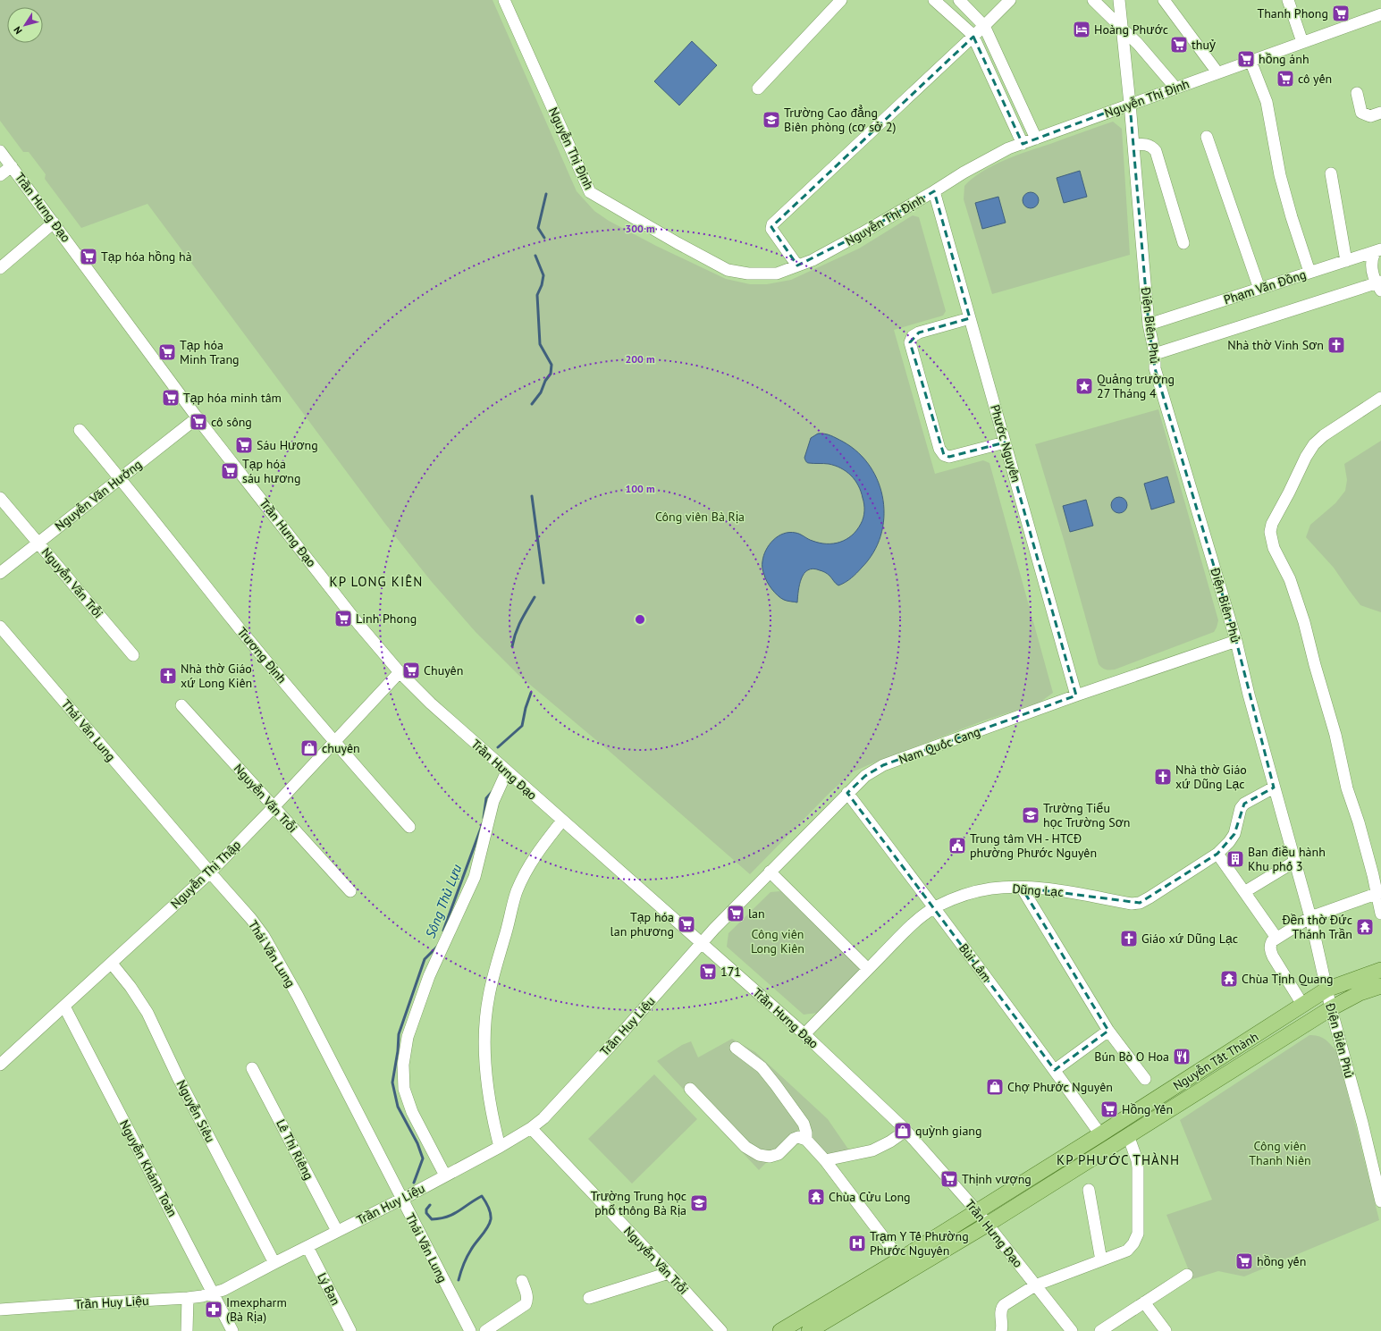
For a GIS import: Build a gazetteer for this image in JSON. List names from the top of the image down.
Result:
{
  "streets": {
    "main road": ["Nguyễn Tất Thành"],
    "street": [
      "Nguyễn Thị Định",
      "Trần Hưng Đạo",
      "Phạm Văn Đồng",
      "Điện Biên Phủ",
      "Phước Nguyên",
      "Nguyễn Văn Hưởng",
      "Nguyễn Văn Trỗi",
      "Trương Định",
      "Thái Văn Lung",
      "Nam Quốc Cang",
      "Nguyễn Thị Thập",
      "Dũng Lạc",
      "Bùi Lâm",
      "Trần Huy Liệu",
      "Nguyễn Siêu",
      "Lê Thị Riêng",
      "Nguyễn Khánh Toàn",
      "Lý Ban"
    ]
  },
  "crossings": [
    ["Nguyễn Thị Định", "Điện Biên Phủ"],
    ["Nguyễn Thị Định", "Phước Nguyên"],
    ["Trần Hưng Đạo", "Nguyễn Văn Hưởng"],
    ["Trần Hưng Đạo", "Nam Quốc Cang"],
    ["Trần Hưng Đạo", "Nguyễn Thị Thập"],
    ["Trần Hưng Đạo", "Dũng Lạc"],
    ["Trần Hưng Đạo", "Trần Huy Liệu"],
    ["Trần Hưng Đạo", "Nguyễn Tất Thành"],
    ["Phạm Văn Đồng", "Điện Biên Phủ"],
    ["Điện Biên Phủ", "Nam Quốc Cang"],
    ["Điện Biên Phủ", "Dũng Lạc"],
    ["Điện Biên Phủ", "Nguyễn Tất Thành"],
    ["Phước Nguyên", "Nam Quốc Cang"],
    ["Nguyễn Văn Hưởng", "Nguyễn Văn Trỗi"],
    ["Nguyễn Văn Hưởng", "Trương Định"],
    ["Nguyễn Văn Trỗi", "Nguyễn Thị Thập"],
    ["Nguyễn Văn Trỗi", "Trần Huy Liệu"],
    ["Trương Định", "Nguyễn Thị Thập"],
    ["Thái Văn Lung", "Nguyễn Thị Thập"],
    ["Thái Văn Lung", "Trần Huy Liệu"],
    ["Nam Quốc Cang", "Bùi Lâm"],
    ["Nam Quốc Cang", "Trần Huy Liệu"],
    ["Nguyễn Thị Thập", "Nguyễn Siêu"],
    ["Nguyễn Thị Thập", "Nguyễn Khánh Toàn"],
    ["Dũng Lạc", "Bùi Lâm"],
    ["Bùi Lâm", "Nguyễn Tất Thành"],
    ["Trần Huy Liệu", "Nguyễn Siêu"],
    ["Trần Huy Liệu", "Lê Thị Riêng"],
    ["Trần Huy Liệu", "Nguyễn Khánh Toàn"],
    ["Trần Huy Liệu", "Lý Ban"]
  ],
  "districts": ["KP LONG KIÊN", "KP PHƯỚC THÀNH"],
  "water": ["Sông Thủ Lựu"],
  "parks": ["Công viên Bà Rịa", "Công viên Long Kiên", "Công viên Thanh Niên"],
  "places": {
    "supermarket": [
      "Thanh Phong",
      "thuỷ",
      "hồng ánh",
      "cô yến",
      "Tạp hóa hồng hà",
      "Tạp hóa Minh Trang",
      "Tạp hóa minh tâm",
      "cô sông",
      "Sáu Hương",
      "Tạp hóa sáu hương",
      "Linh Phong",
      "Chuyên",
      "lan",
      "Tạp hóa lan phương",
      "171",
      "Hồng Yến",
      "Thịnh vượng",
      "hồng yến"
    ],
    "hotel": ["Hoàng Phước"],
    "school or university": ["Trường Cao đẳng Biên phòng (cơ sở 2)", "Trường Tiểu học Trường Sơn", "Trường Trung học phổ thông Bà Rịa"],
    "church": [
      "Nhà thờ Vinh Sơn",
      "Nhà thờ Giáo xứ Long Kiên",
      "Nhà thờ Giáo xứ Dũng Lạc",
      "Giáo xứ Dũng Lạc"
    ],
    "place": ["Quảng trường 27 Tháng 4"],
    "shop": ["chuyên", "Chợ Phước Nguyên", "quỳnh giang"],
    "public building": ["Trung tâm VH - HTCĐ phường Phước Nguyên"],
    "building": ["Ban điều hành Khu phố 3"],
    "temple": ["Đền thờ Đức Thánh Trần", "Chùa Tịnh Quang", "Chùa Cửu Long"],
    "restaurant": ["Bún Bò O Hoa"],
    "hospital": ["Trạm Y Tế Phường Phước Nguyên"],
    "pharmacy": ["Imexpharm (Bà Rịa)"]
  },
  "north": "bottom left",
  "rings": ["300 m", "200 m", "100 m"]
}
